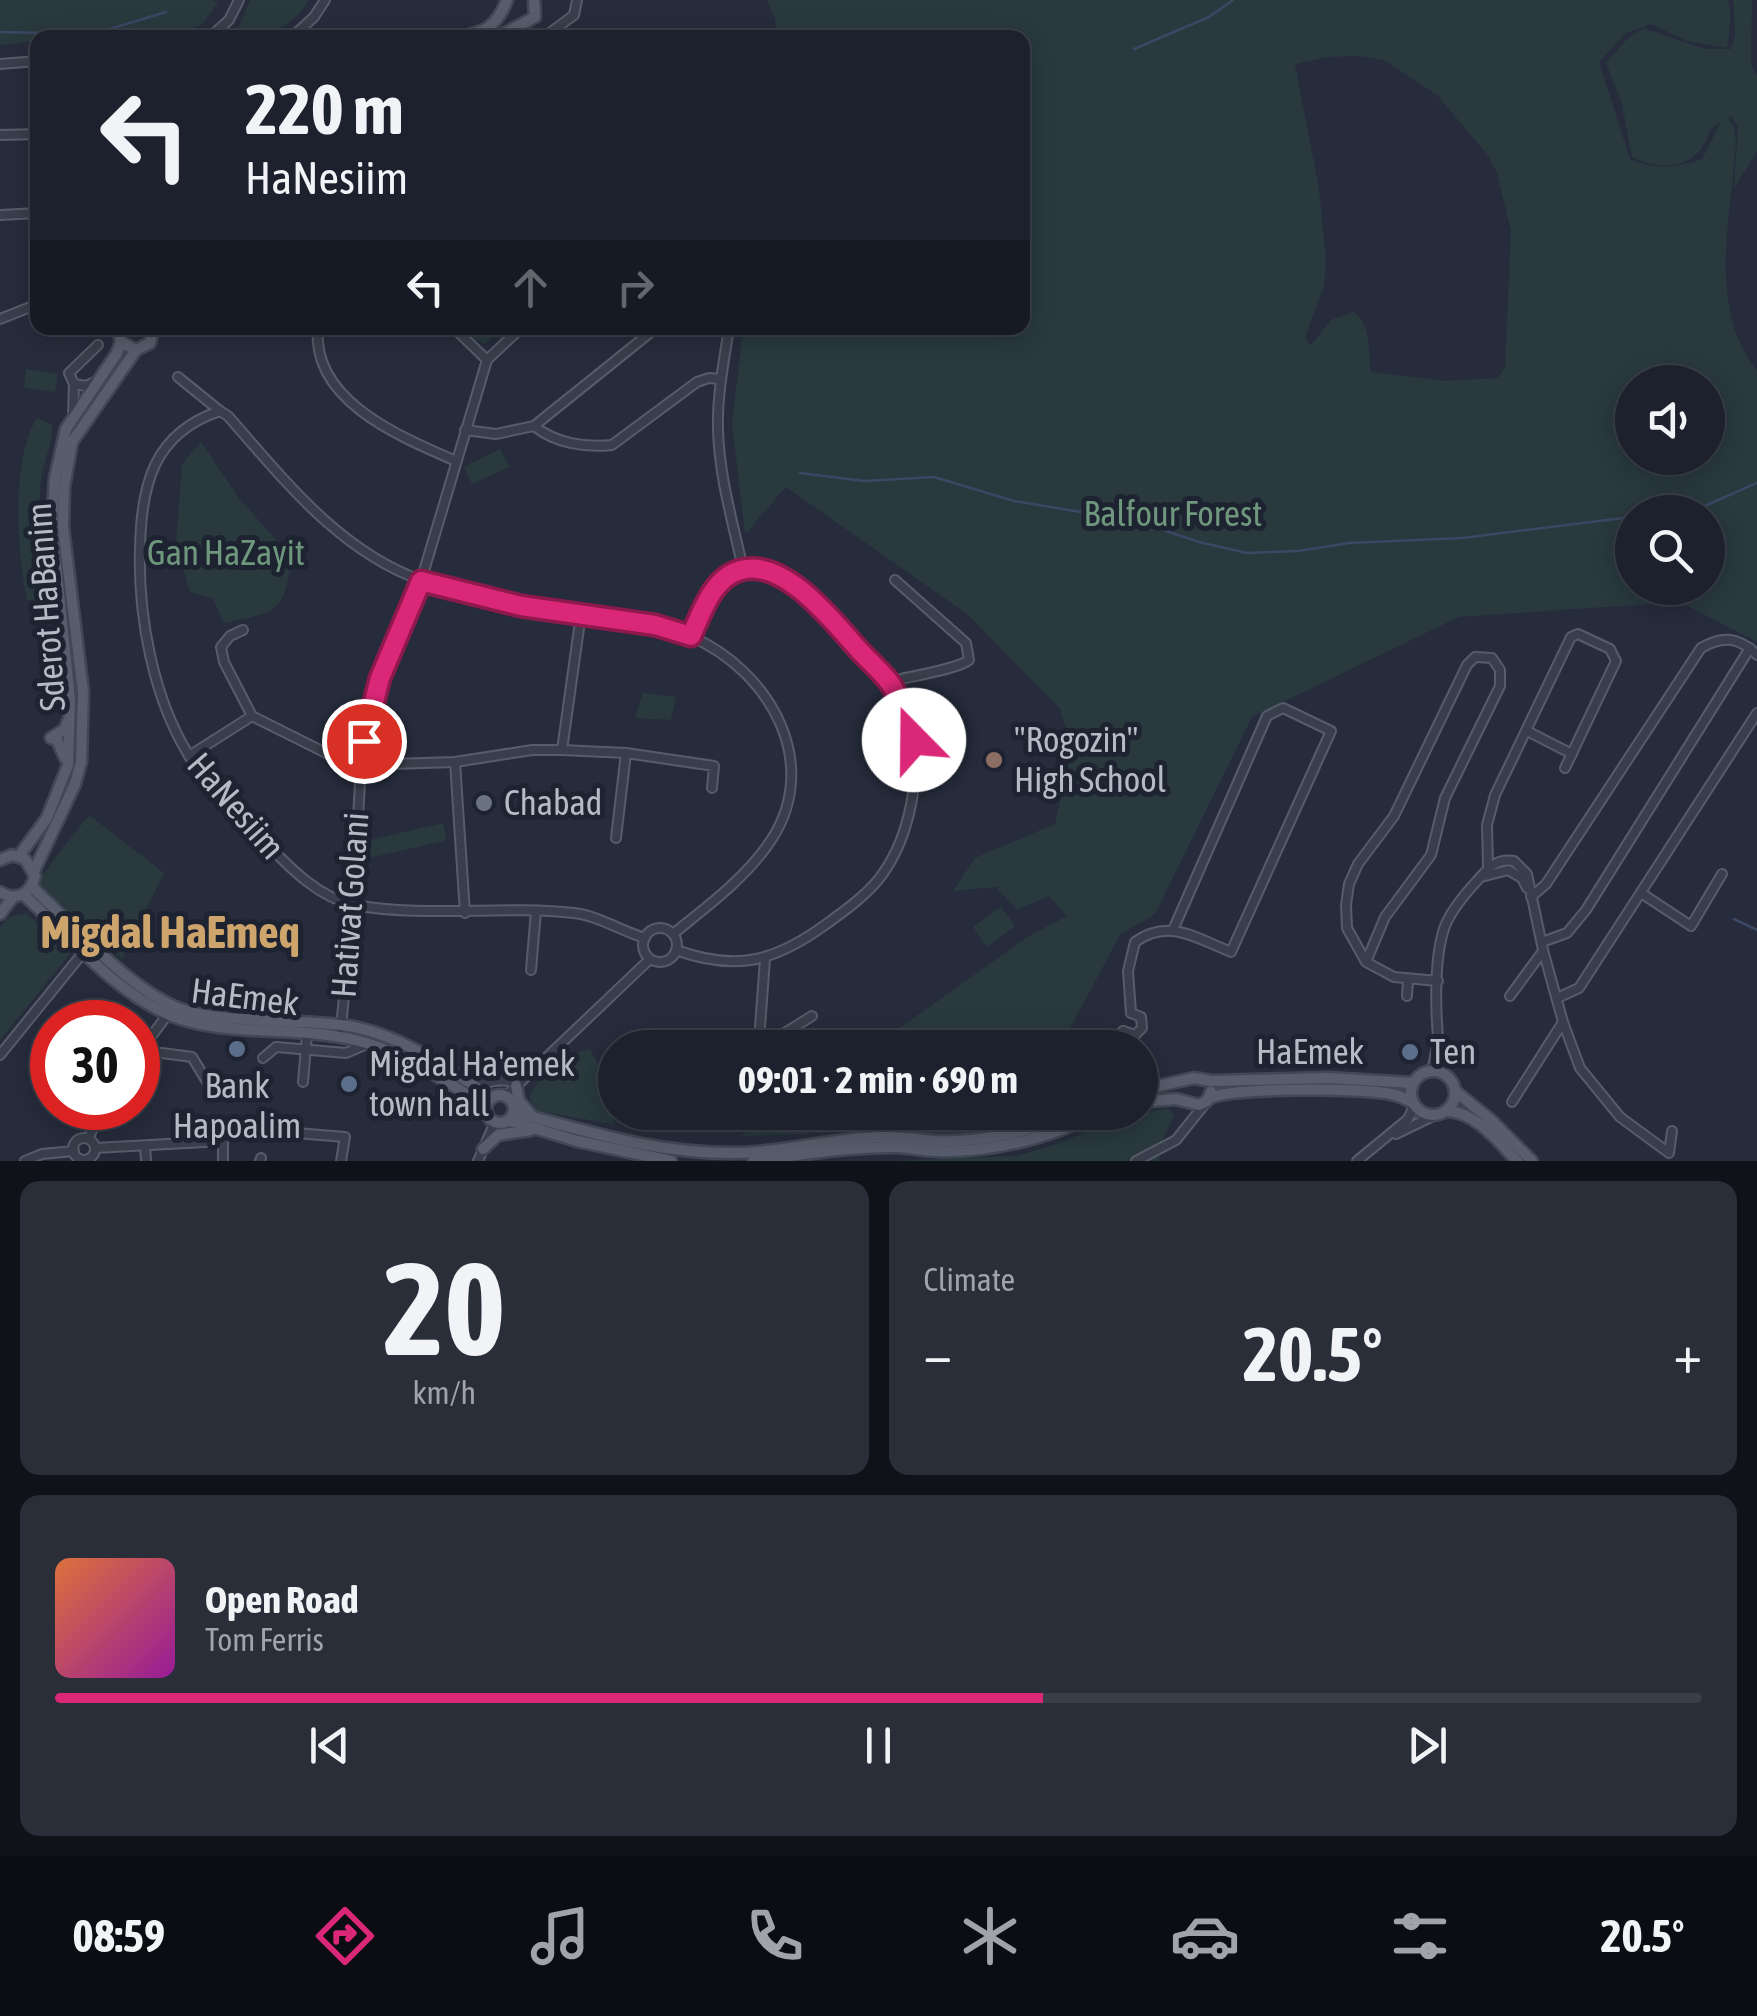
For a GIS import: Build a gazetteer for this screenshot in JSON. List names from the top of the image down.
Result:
{
  "streets": {
    "main road": ["Sderot HaBanim", "HaEmek"],
    "street": ["HaNesiim", "Hativat Golani"]
  },
  "crossings": [
    ["Sderot HaBanim", "HaEmek"],
    ["HaNesiim", "Hativat Golani"],
    ["Hativat Golani", "HaEmek"]
  ],
  "districts": ["Migdal HaEmeq"],
  "parks": ["Balfour Forest", "Gan HaZayit"],
  "places": [
    "\"Rogozin\" High School",
    "Chabad",
    "Bank Hapoalim",
    "Ten",
    "Migdal Ha'emek town hall"
  ],
  "page": {
    "turn": ["220 m", "HaNesiim"],
    "limit": "30",
    "trip": "09:01 · 2 min · 690 m",
    "tile": [
      ["20", "km/h"],
      "Climate"
    ],
    "heat": ["−", "20.5°", "+"],
    "song": ["Open Road", "Tom Ferris"],
    "tabs": ["08:59", "20.5°"]
  }
}
